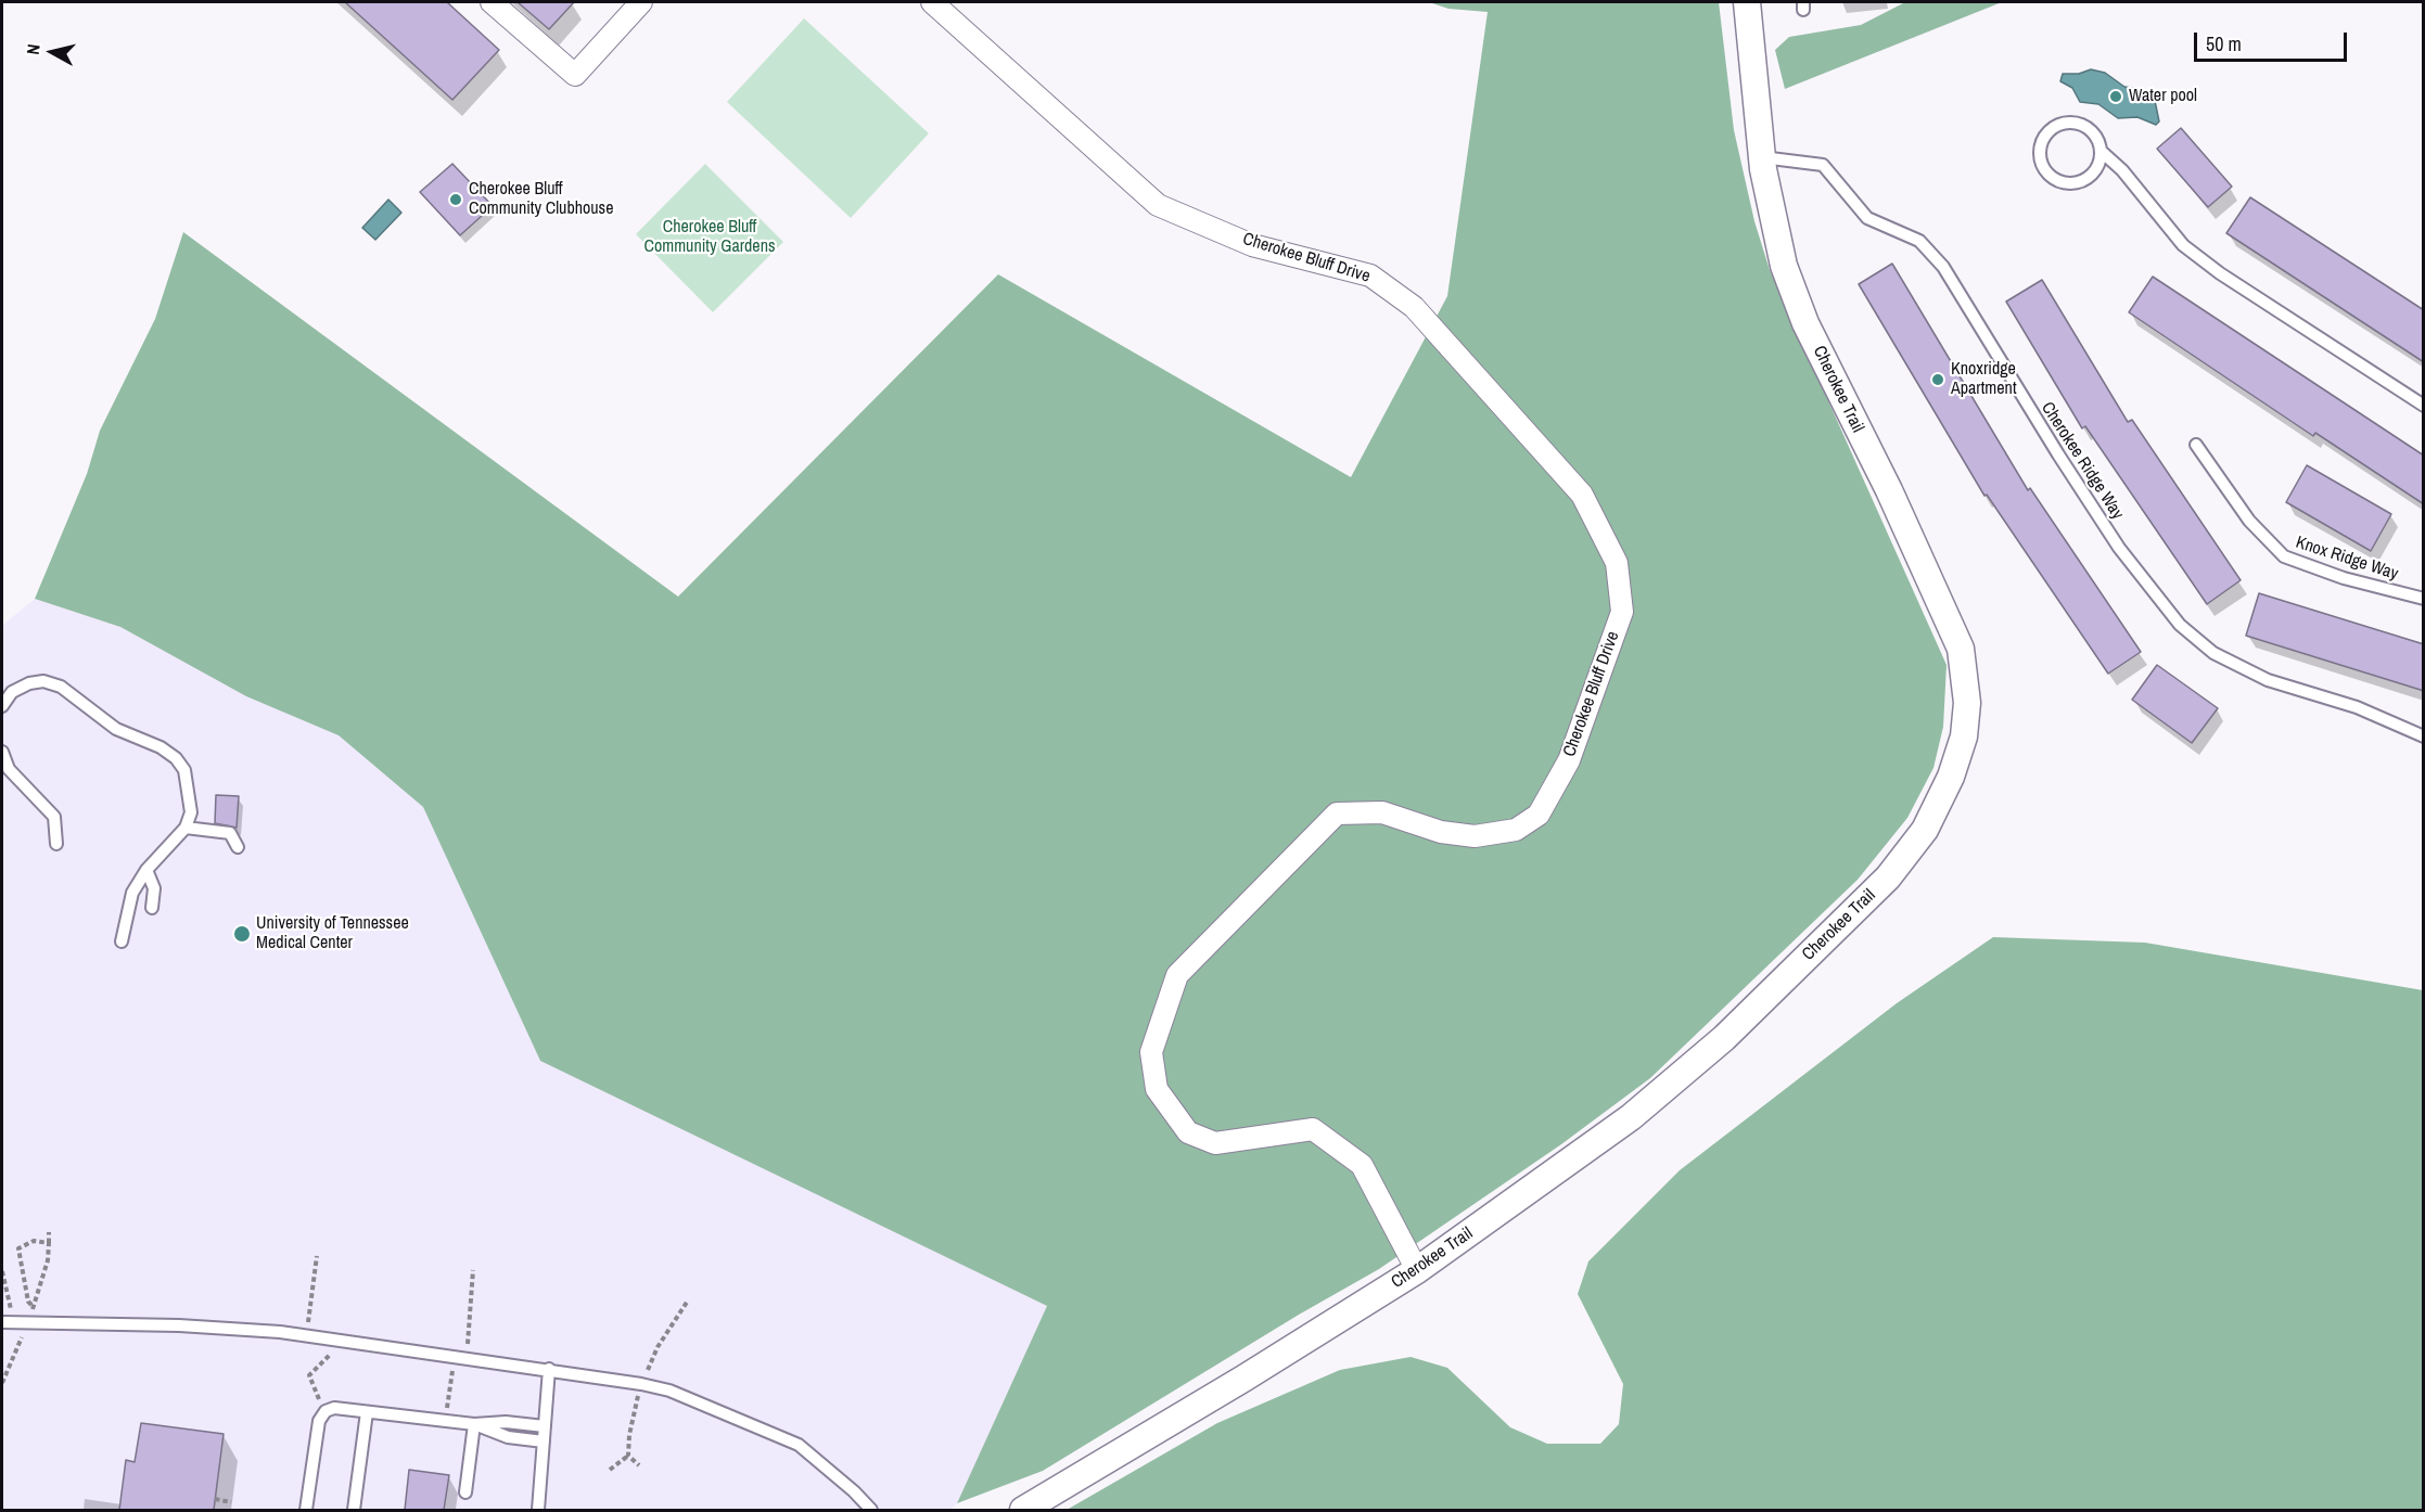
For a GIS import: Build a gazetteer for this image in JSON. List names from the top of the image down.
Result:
{
  "streets": {
    "street": ["Cherokee Bluff Drive", "Cherokee Trail"],
    "lane": ["Cherokee Ridge Way", "Knox Ridge Way"]
  },
  "crossings": [
    ["Cherokee Bluff Drive", "Cherokee Trail"],
    ["Cherokee Trail", "Cherokee Ridge Way"]
  ],
  "parks": ["Cherokee Bluff Community Gardens"],
  "places": [
    "Water pool",
    "Cherokee Bluff Community Clubhouse",
    "Knoxridge Apartment",
    "University of Tennessee Medical Center"
  ],
  "scale_bar": "50 m",
  "north": "left"
}
